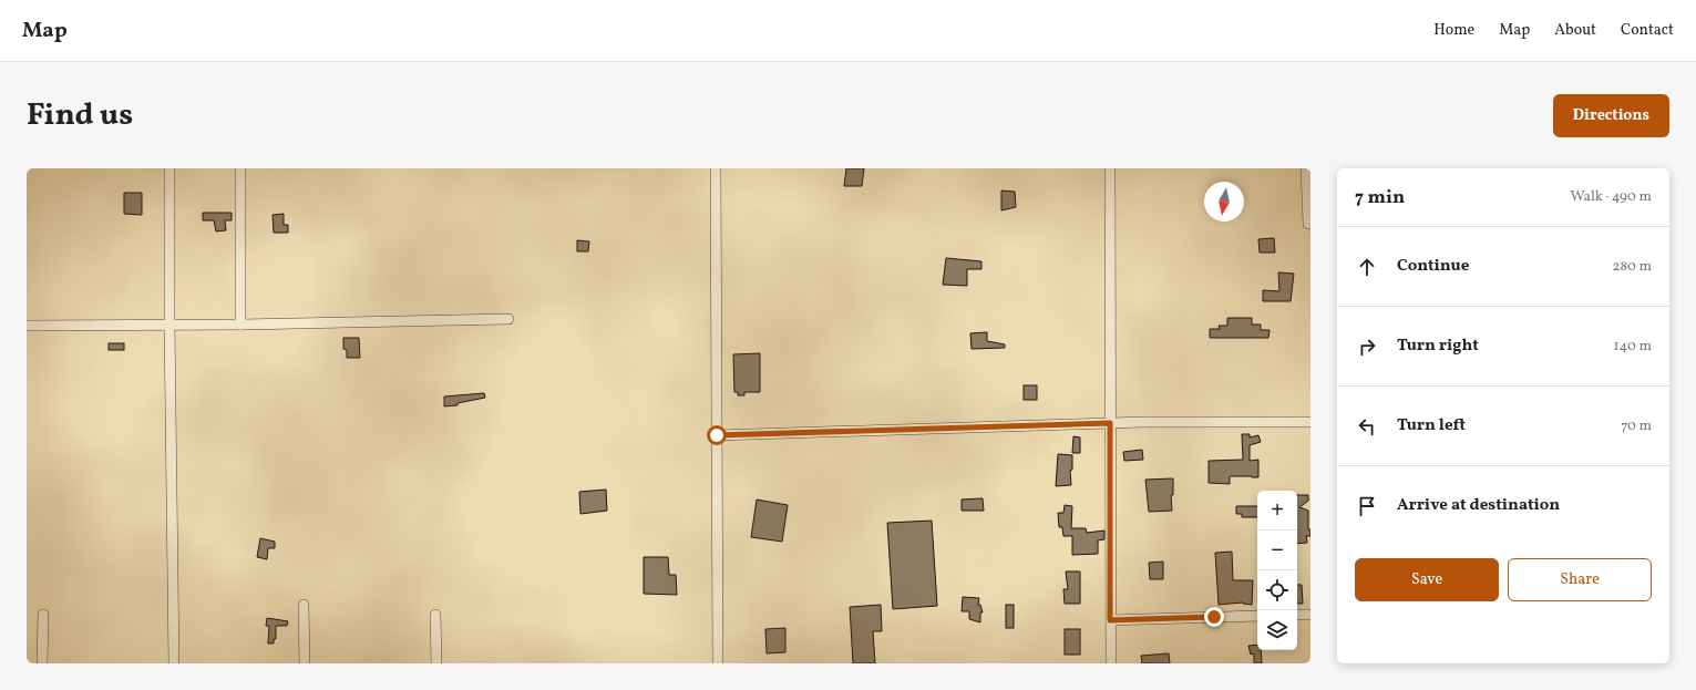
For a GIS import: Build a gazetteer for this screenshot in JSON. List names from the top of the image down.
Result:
{
  "north": "bottom",
  "page": {
    "header": "Map",
    "nav": [
      "Home",
      "Map",
      "About",
      "Contact"
    ],
    "title": "Find us",
    "buttons": [
      "Directions",
      ["Save", "Share"]
    ],
    "heading": ["7 min", "Walk · 490 m"],
    "list": [
      ["Continue", "280 m"],
      ["Turn right", "140 m"],
      ["Turn left", "70 m"],
      "Arrive at destination"
    ],
    "map_buttons": ["+", "−"]
  }
}
